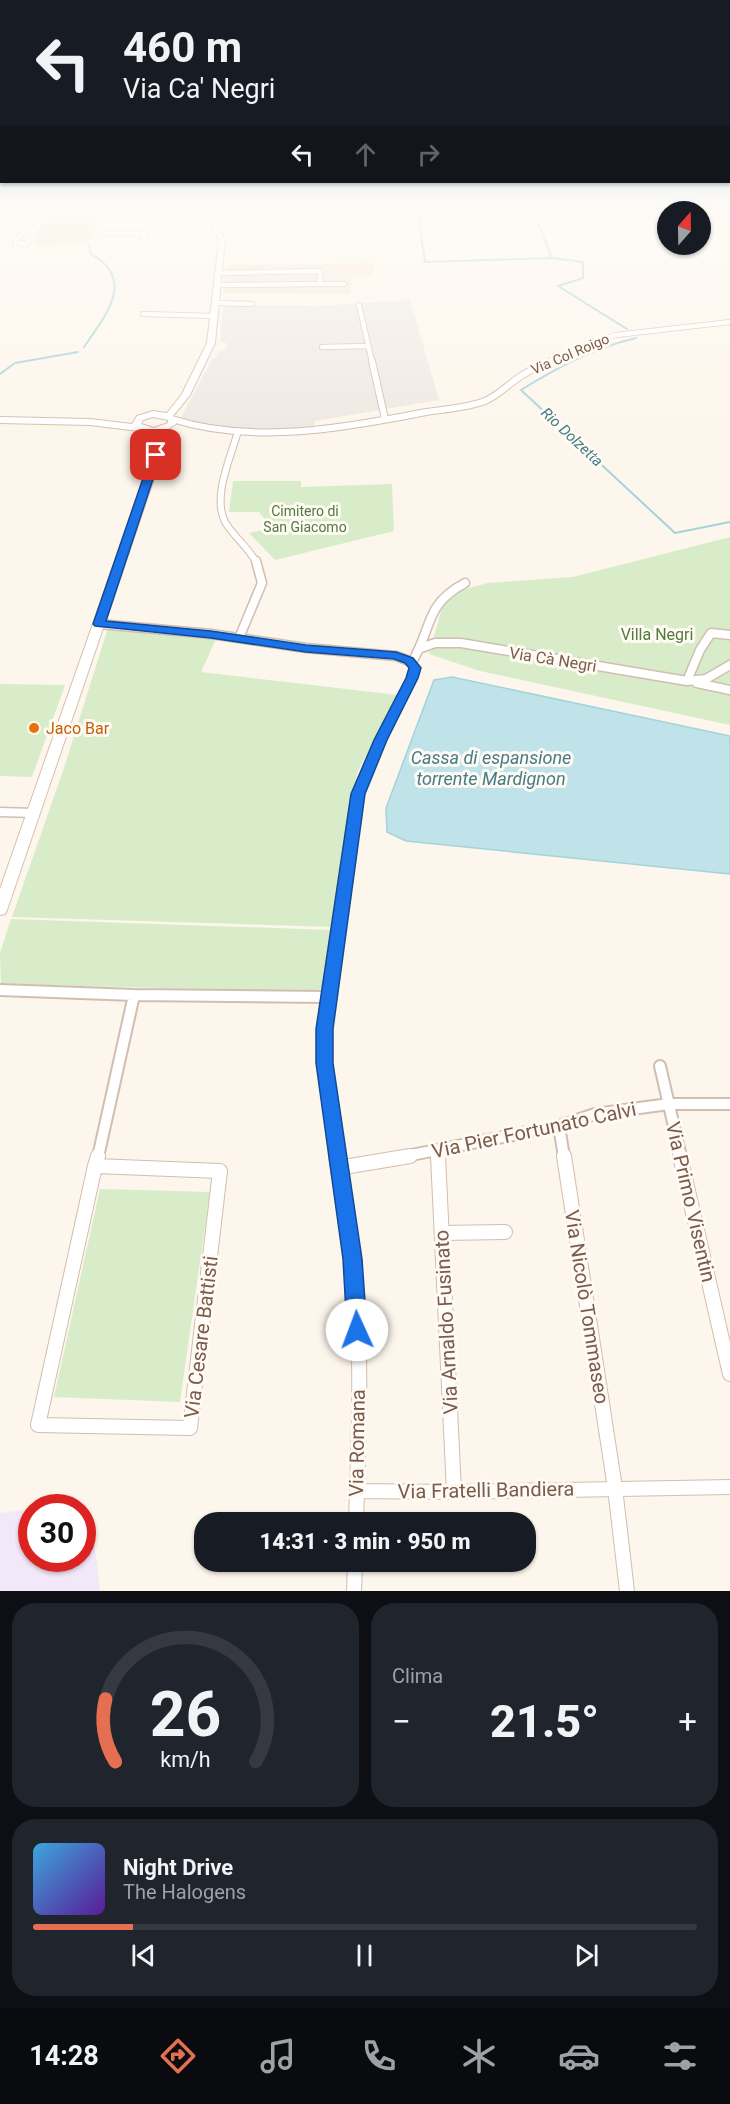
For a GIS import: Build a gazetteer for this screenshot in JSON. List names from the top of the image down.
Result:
{
  "streets": {
    "street": [
      "Via Col Roigo",
      "Via Cà Negri",
      "Via Pier Fortunato Calvi",
      "Via Primo Visentin",
      "Via Nicolò Tommaseo",
      "Via Arnaldo Fusinato",
      "Via Cesare Battisti",
      "Via Romana",
      "Via Fratelli Bandiera"
    ]
  },
  "crossings": [
    ["Via Pier Fortunato Calvi", "Via Primo Visentin"],
    ["Via Pier Fortunato Calvi", "Via Nicolò Tommaseo"],
    ["Via Pier Fortunato Calvi", "Via Arnaldo Fusinato"],
    ["Via Pier Fortunato Calvi", "Via Romana"],
    ["Via Nicolò Tommaseo", "Via Fratelli Bandiera"],
    ["Via Arnaldo Fusinato", "Via Fratelli Bandiera"],
    ["Via Romana", "Via Fratelli Bandiera"]
  ],
  "water": ["Rio Dolzetta", "Cassa di espansione torrente Mardignon"],
  "parks": ["Cimitero di San Giacomo", "Villa Negri"],
  "places": ["Jaco Bar"],
  "north": "top",
  "page": {
    "turn": ["460 m", "Via Ca' Negri"],
    "limit": "30",
    "trip": "14:31 · 3 min · 950 m",
    "tile": "Clima",
    "heat": ["−", "21.5°", "+"],
    "song": ["Night Drive", "The Halogens"],
    "tabs": "14:28",
    "gauge": ["26", "km/h"]
  }
}
